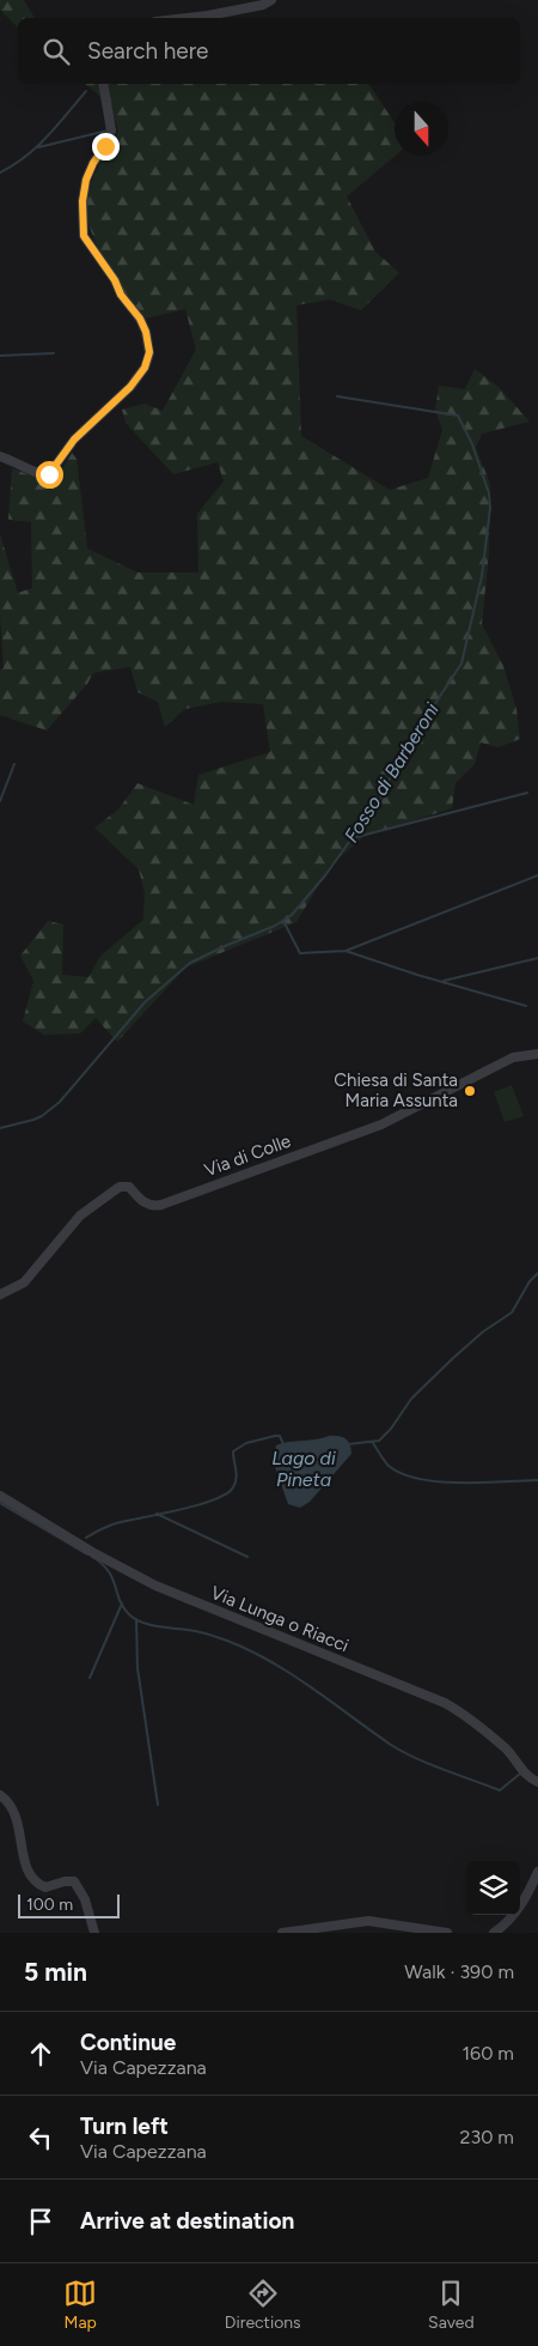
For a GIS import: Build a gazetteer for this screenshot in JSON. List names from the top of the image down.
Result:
{
  "streets": {
    "street": ["Via di Colle", "Via Lunga o Riacci"]
  },
  "water": ["Fosso di Barberoni", "Lago di Pineta"],
  "places": ["Chiesa di Santa Maria Assunta"],
  "scale_bar": "100 m",
  "north": "bottom",
  "page": {
    "search": "Search here",
    "scale": "100 m",
    "heading": ["5 min", "Walk · 390 m"],
    "list": [
      ["Continue", "Via Capezzana", "160 m"],
      ["Turn left", "Via Capezzana", "230 m"],
      "Arrive at destination"
    ],
    "nav": ["Map", "Directions", "Saved"]
  }
}
